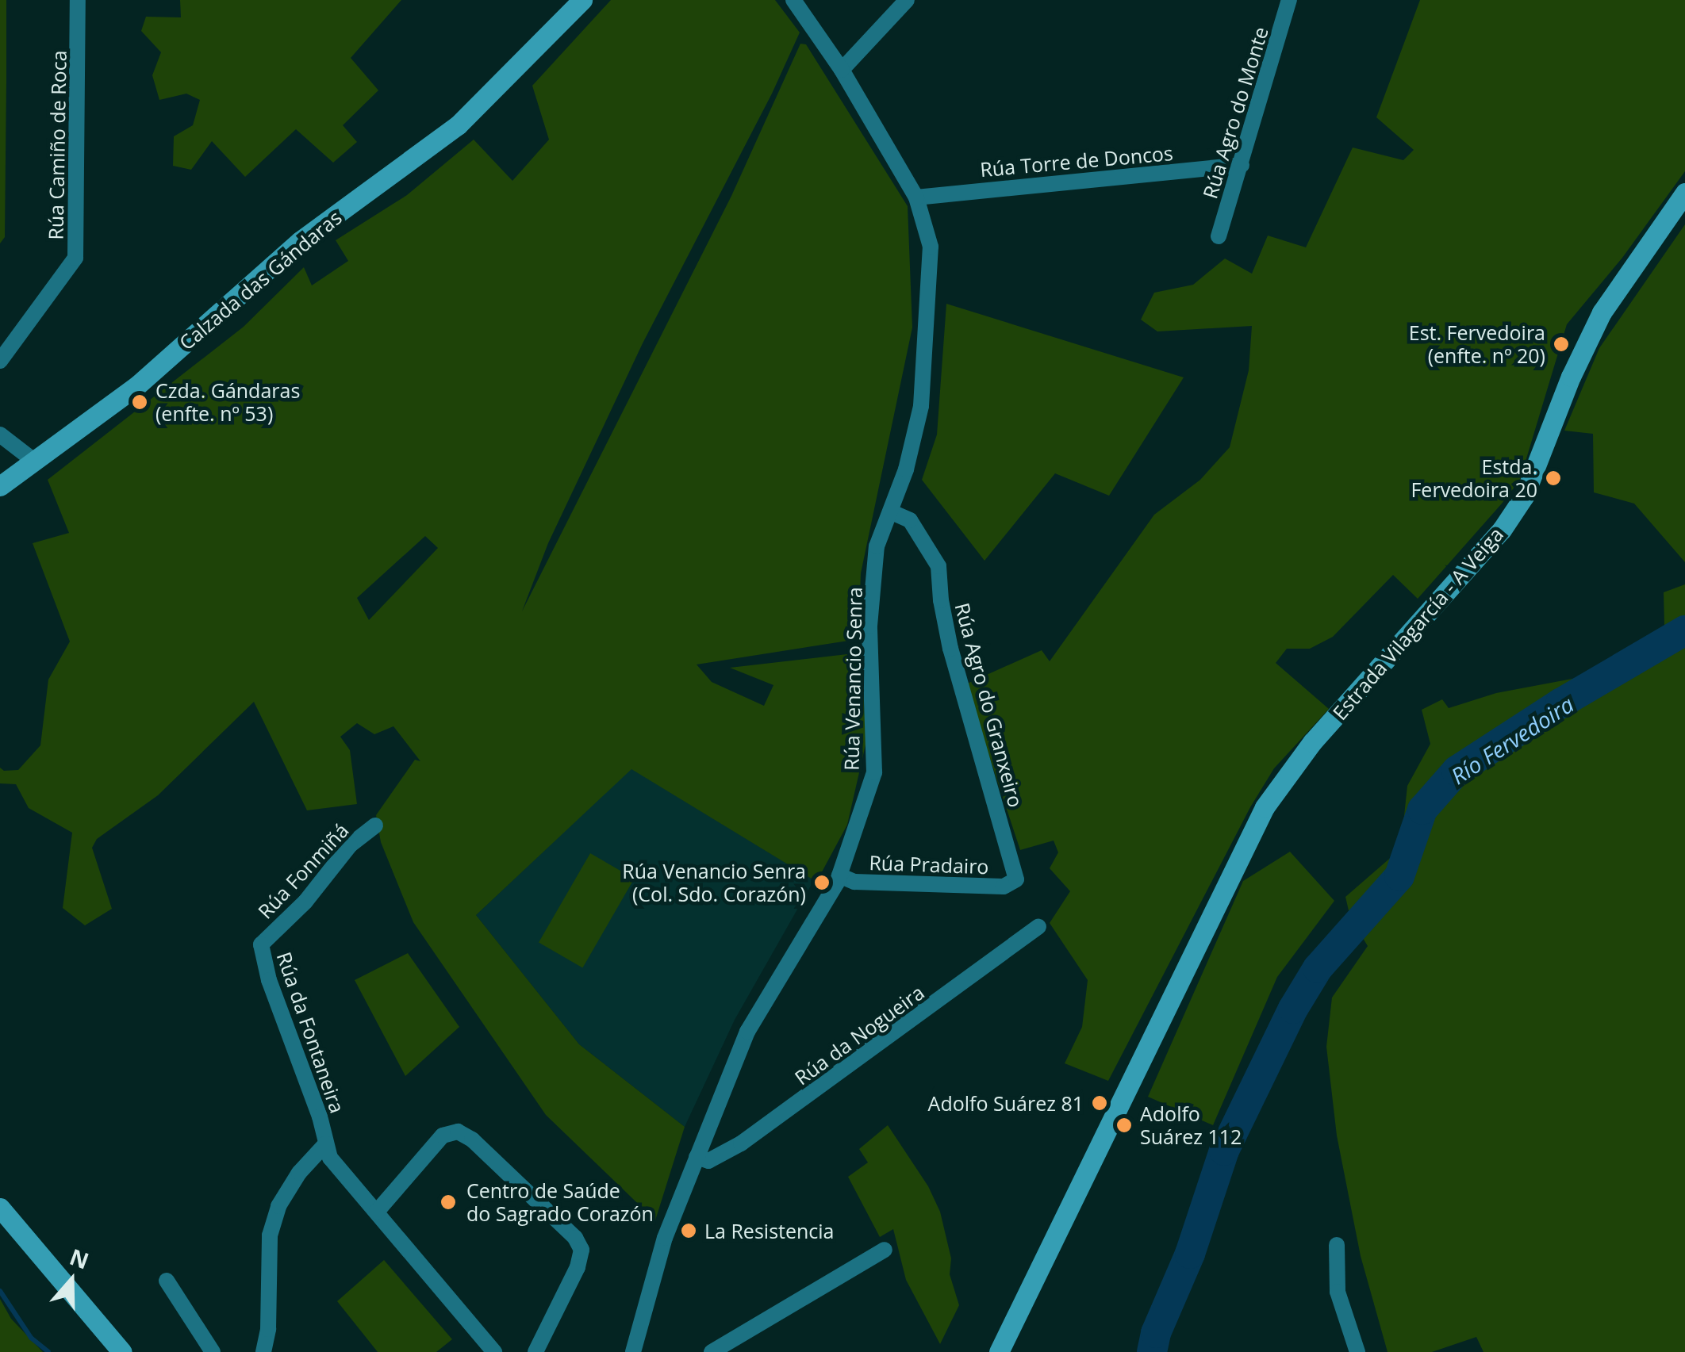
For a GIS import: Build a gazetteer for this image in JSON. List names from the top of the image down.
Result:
{
  "streets": {
    "main road": ["Calzada das Gándaras", "Estrada Vilagarcía - A Veiga"],
    "street": [
      "Rúa Agro do Monte",
      "Rúa Camiño de Roca",
      "Rúa Torre de Doncos",
      "Rúa Venancio Senra",
      "Rúa Agro do Granxeiro",
      "Rúa Pradairo",
      "Rúa Fonmiñá",
      "Rúa da Fontaneira",
      "Rúa da Nogueira"
    ]
  },
  "crossings": [
    ["Rúa Agro do Monte", "Rúa Torre de Doncos"],
    ["Rúa Torre de Doncos", "Rúa Venancio Senra"],
    ["Rúa Venancio Senra", "Rúa Agro do Granxeiro"],
    ["Rúa Venancio Senra", "Rúa Pradairo"],
    ["Rúa Venancio Senra", "Rúa da Nogueira"],
    ["Rúa Agro do Granxeiro", "Rúa Pradairo"],
    ["Rúa Fonmiñá", "Rúa da Fontaneira"]
  ],
  "water": ["Río Fervedoira"],
  "places": [
    "Est. Fervedoira (enfte. nº 20)",
    "Czda. Gándaras (enfte. nº 53)",
    "Estda. Fervedoira 20",
    "Rúa Venancio Senra (Col. Sdo. Corazón)",
    "Adolfo Suárez 81",
    "Adolfo Suárez 112",
    "Centro de Saúde do Sagrado Corazón",
    "La Resistencia"
  ],
  "north": "top"
}
